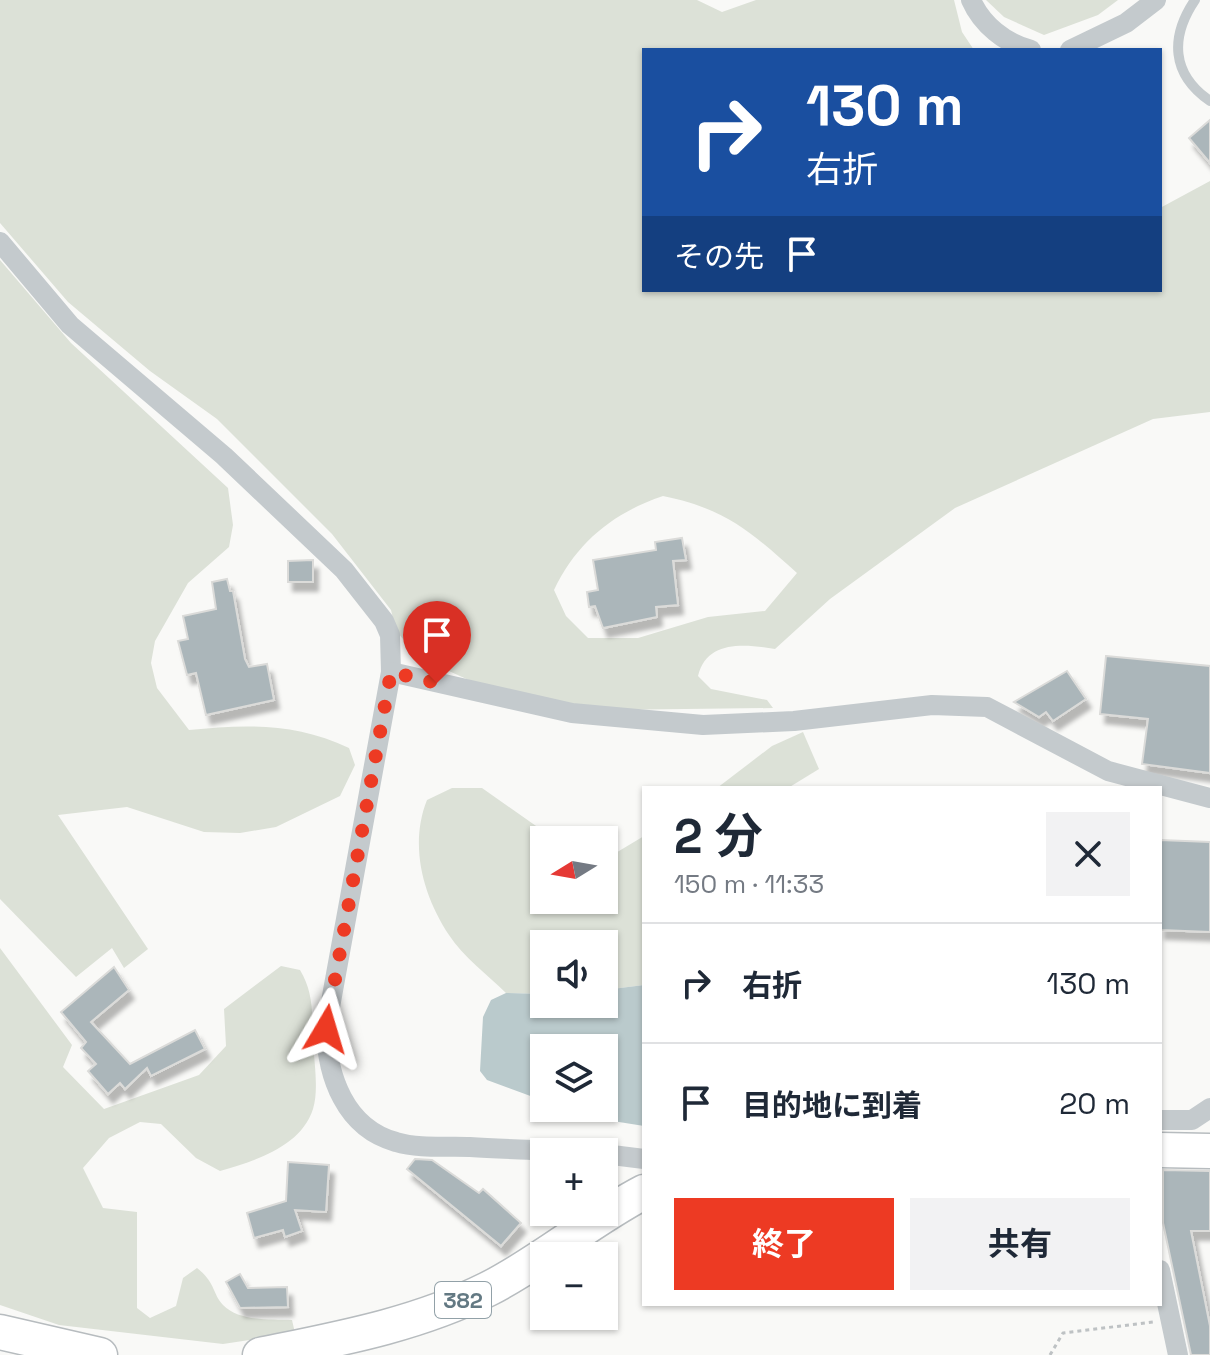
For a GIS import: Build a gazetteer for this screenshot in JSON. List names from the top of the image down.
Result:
{
  "streets": {
    "highway": ["382"]
  },
  "north": "left",
  "page": {
    "turn": ["130 m", "右折"],
    "then": "その先",
    "heading": ["2 分", "150 m · 11:33"],
    "map_buttons": ["+", "−"],
    "list": [
      {
        "name": "右折",
        "value": "130 m"
      },
      {
        "name": "目的地に到着",
        "value": "20 m"
      }
    ],
    "buttons": ["終了", "共有"]
  }
}
